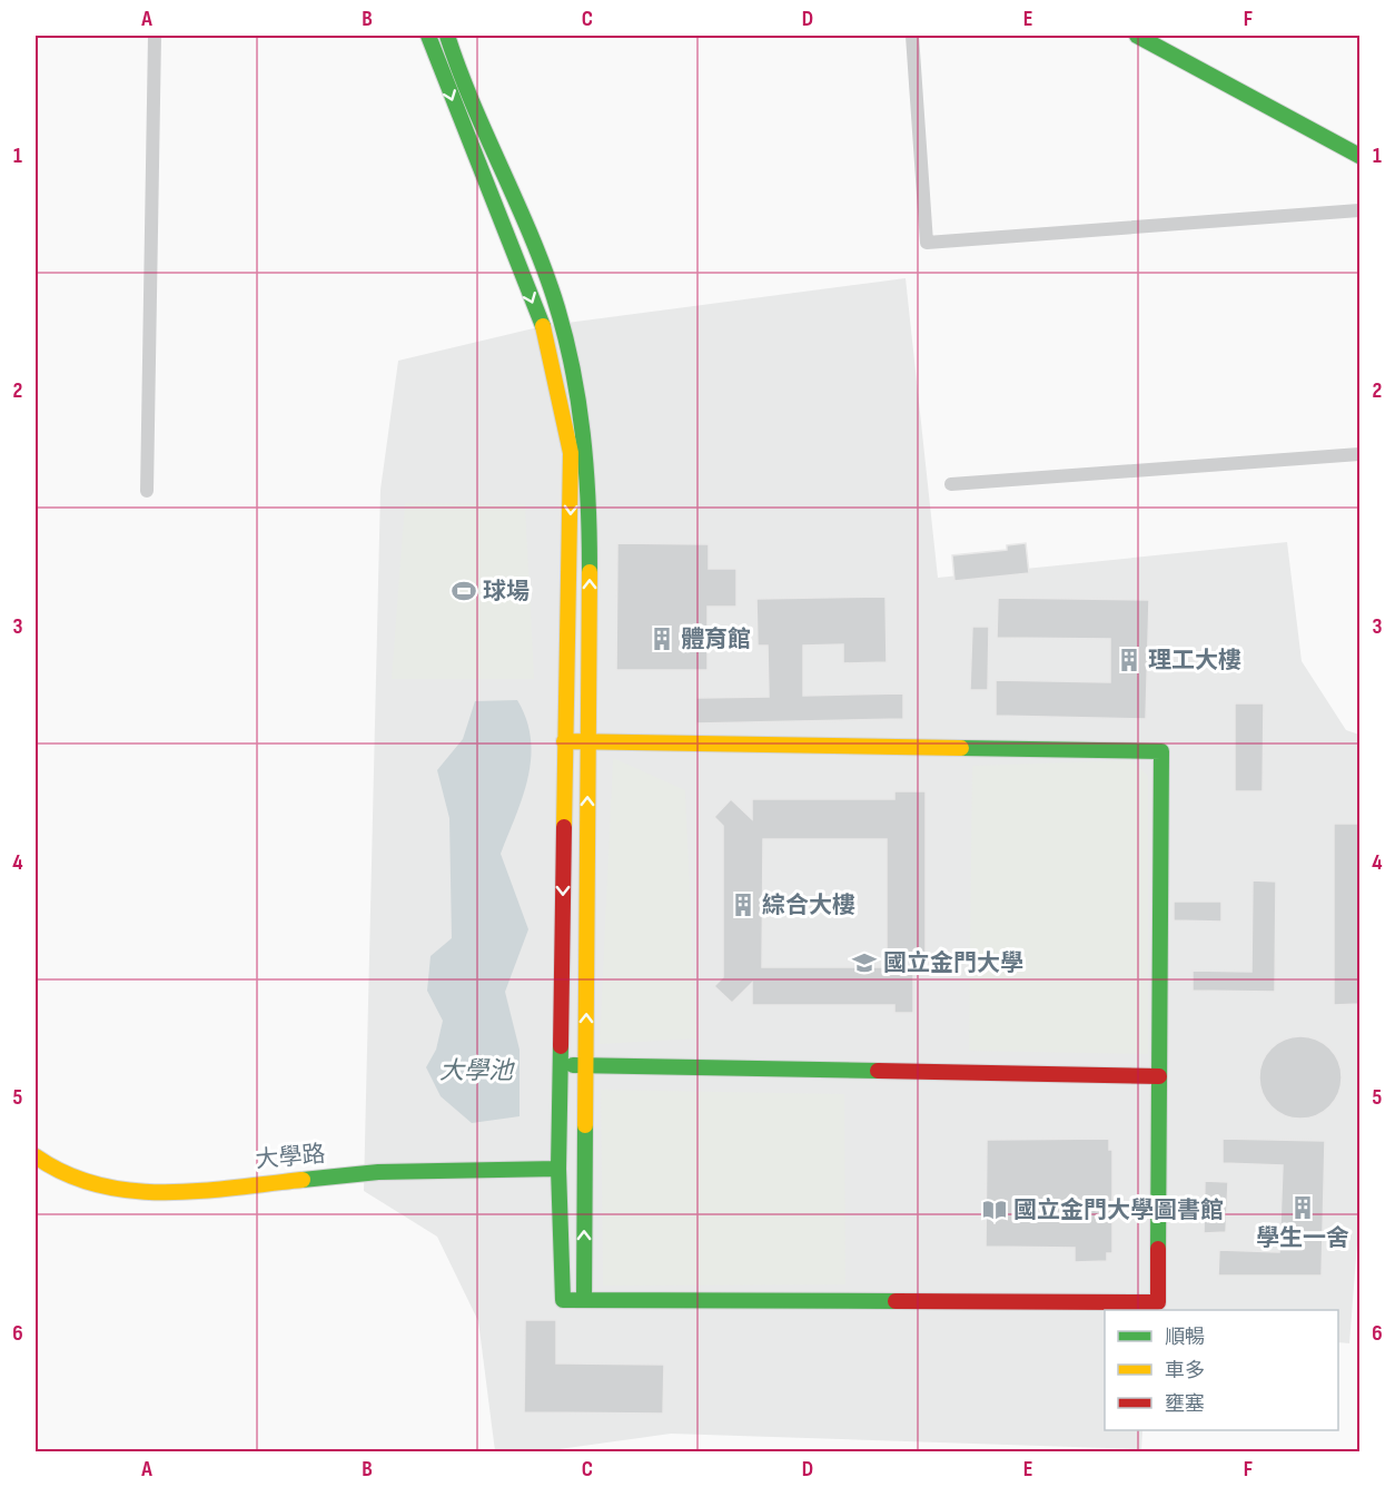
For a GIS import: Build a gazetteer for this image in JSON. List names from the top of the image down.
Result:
{
  "streets": {
    "street": ["大學路"]
  },
  "water": ["大學池"],
  "places": {
    "sports": ["球場"],
    "building": [
      "體育館",
      "理工大樓",
      "綜合大樓",
      "學生一舍"
    ],
    "school or university": ["國立金門大學"],
    "library": ["國立金門大學圖書館"]
  },
  "legend": ["順暢", "車多", "壅塞"],
  "grid": {
    "columns": [
      "A",
      "B",
      "C",
      "D",
      "E",
      "F"
    ],
    "rows": [
      "1",
      "2",
      "3",
      "4",
      "5",
      "6"
    ]
  }
}
